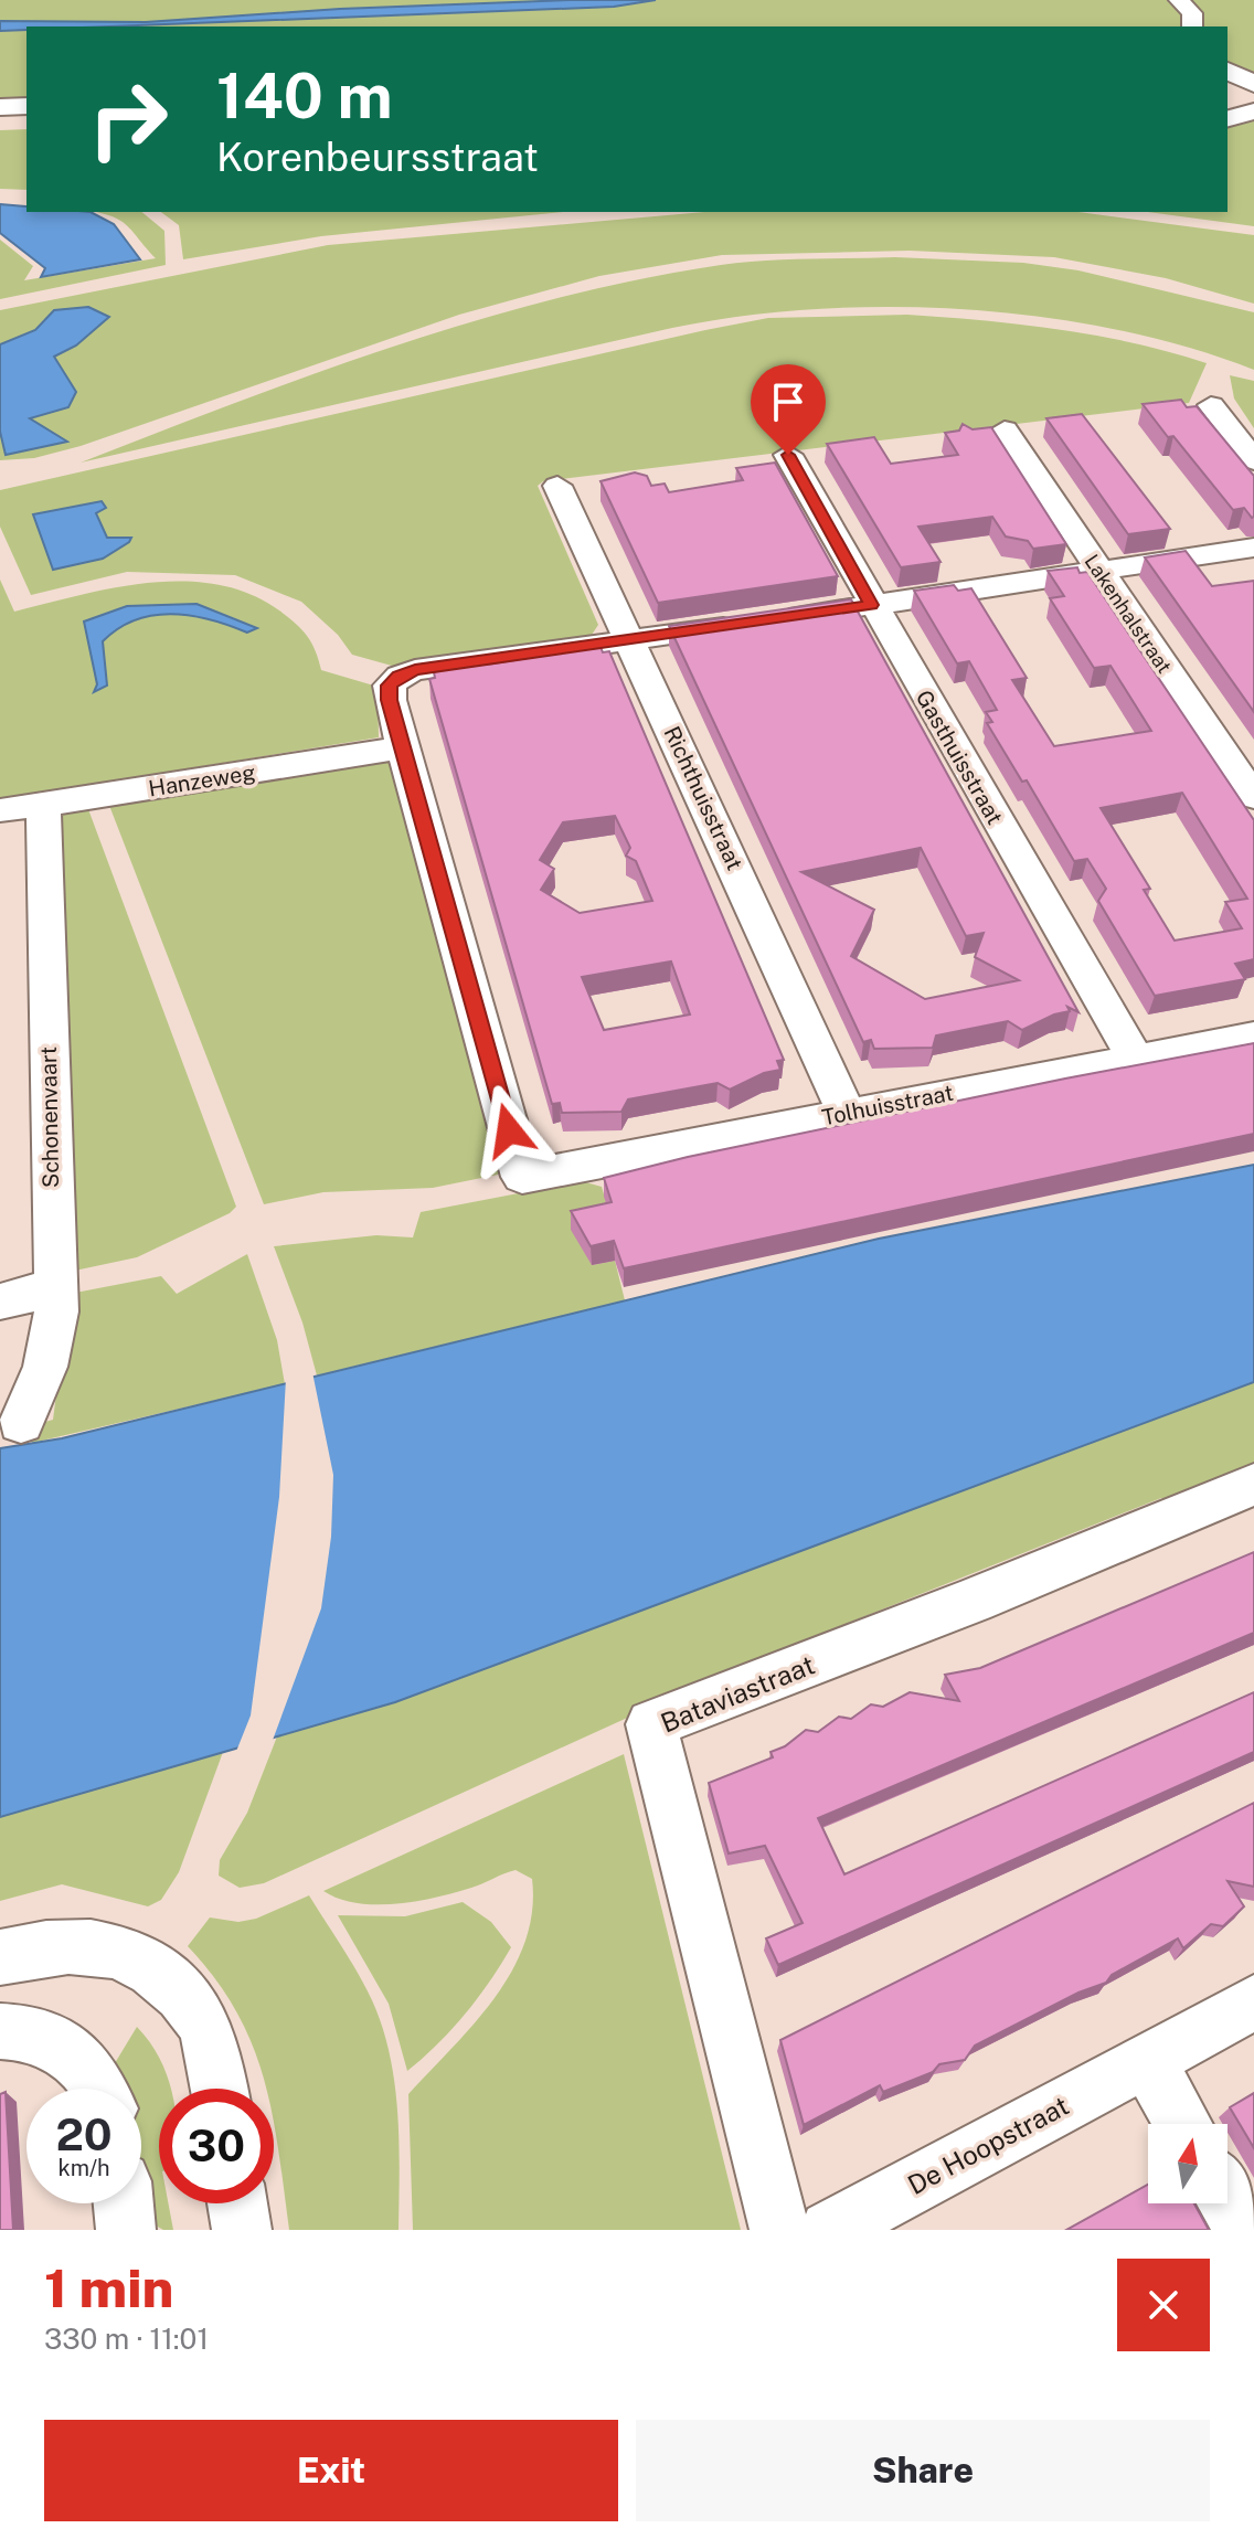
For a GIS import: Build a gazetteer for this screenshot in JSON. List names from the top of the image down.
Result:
{
  "streets": {
    "street": [
      "Lakenhalstraat",
      "Gasthuisstraat",
      "Hanzeweg",
      "Richthuisstraat",
      "Tolhuisstraat",
      "Schonenvaart",
      "Bataviastraat",
      "De Hoopstraat"
    ]
  },
  "crossings": [
    ["Gasthuisstraat", "Tolhuisstraat"],
    ["Hanzeweg", "Tolhuisstraat"],
    ["Hanzeweg", "Schonenvaart"],
    ["Richthuisstraat", "Tolhuisstraat"]
  ],
  "north": "top",
  "page": {
    "turn": ["140 m", "Korenbeursstraat"],
    "speed": "20 km/h",
    "limit": "30",
    "heading": ["1 min", "330 m · 11:01"],
    "buttons": ["Exit", "Share"]
  }
}
